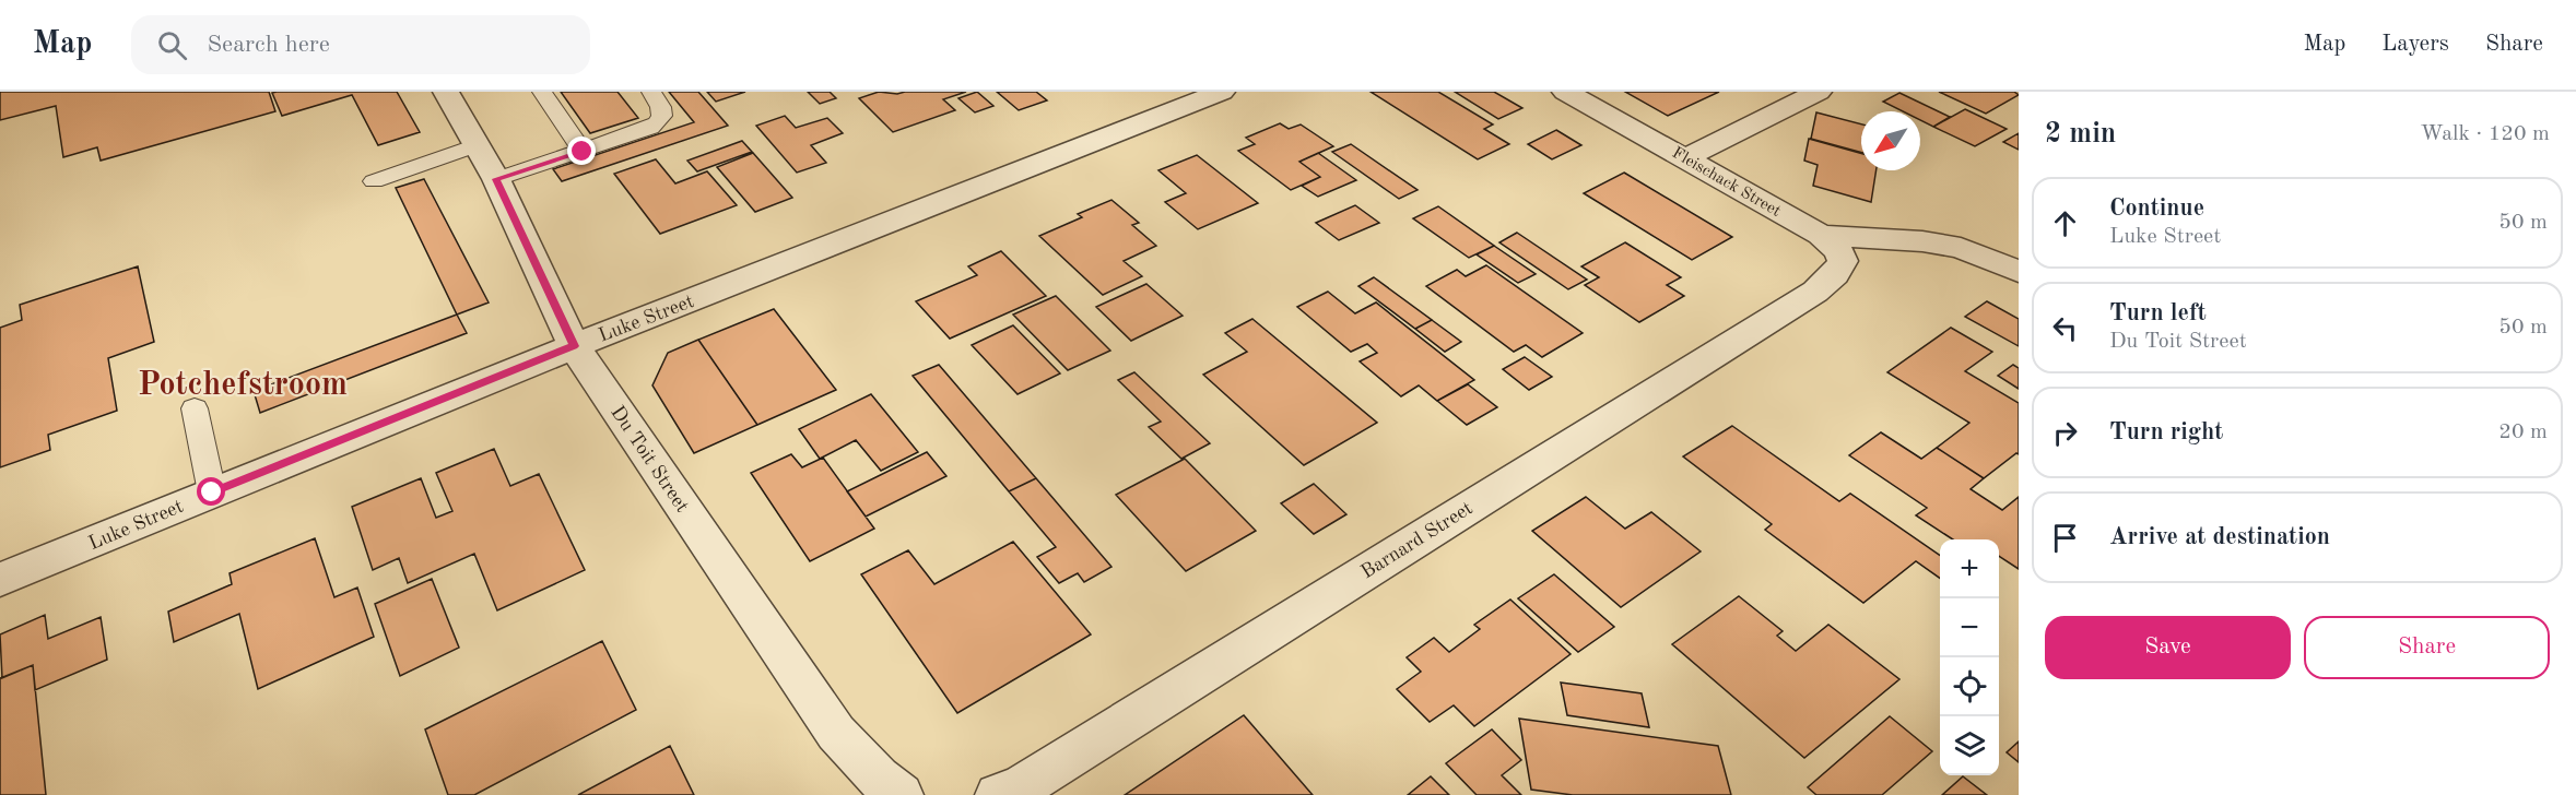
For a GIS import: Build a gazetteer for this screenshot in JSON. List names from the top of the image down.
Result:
{
  "streets": {
    "street": [
      "Fleischack Street",
      "Luke Street",
      "Du Toit Street",
      "Barnard Street"
    ]
  },
  "crossings": [
    ["Fleischack Street", "Barnard Street"],
    ["Luke Street", "Du Toit Street"]
  ],
  "districts": ["Potchefstroom"],
  "north": "bottom left",
  "page": {
    "header": "Map",
    "search": "Search here",
    "nav": ["Map", "Layers", "Share"],
    "heading": ["2 min", "Walk · 120 m"],
    "list": [
      ["Continue", "Luke Street", "50 m"],
      ["Turn left", "Du Toit Street", "50 m"],
      ["Turn right", "20 m"],
      "Arrive at destination"
    ],
    "map_buttons": ["+", "−"],
    "buttons": ["Save", "Share"]
  }
}
